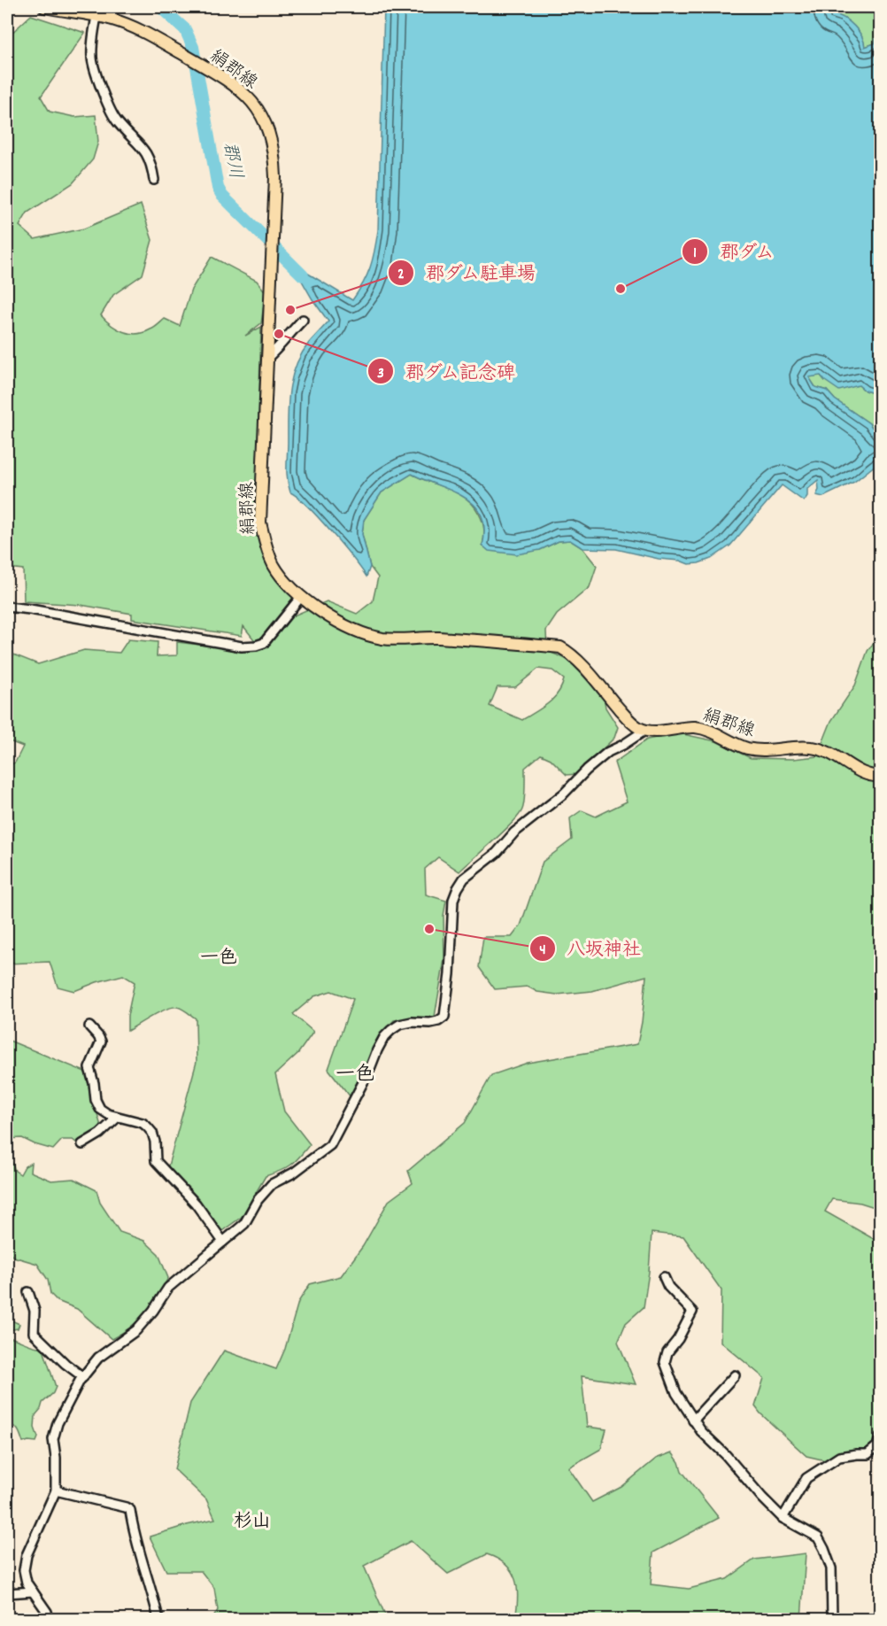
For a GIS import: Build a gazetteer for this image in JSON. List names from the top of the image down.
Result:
{
  "streets": {
    "main road": ["絹郡線"]
  },
  "districts": ["一色", "一色", "杉山"],
  "water": ["郡川"],
  "places": [
    "郡ダム",
    "郡ダム駐車場",
    "郡ダム記念碑",
    "八坂神社"
  ]
}
